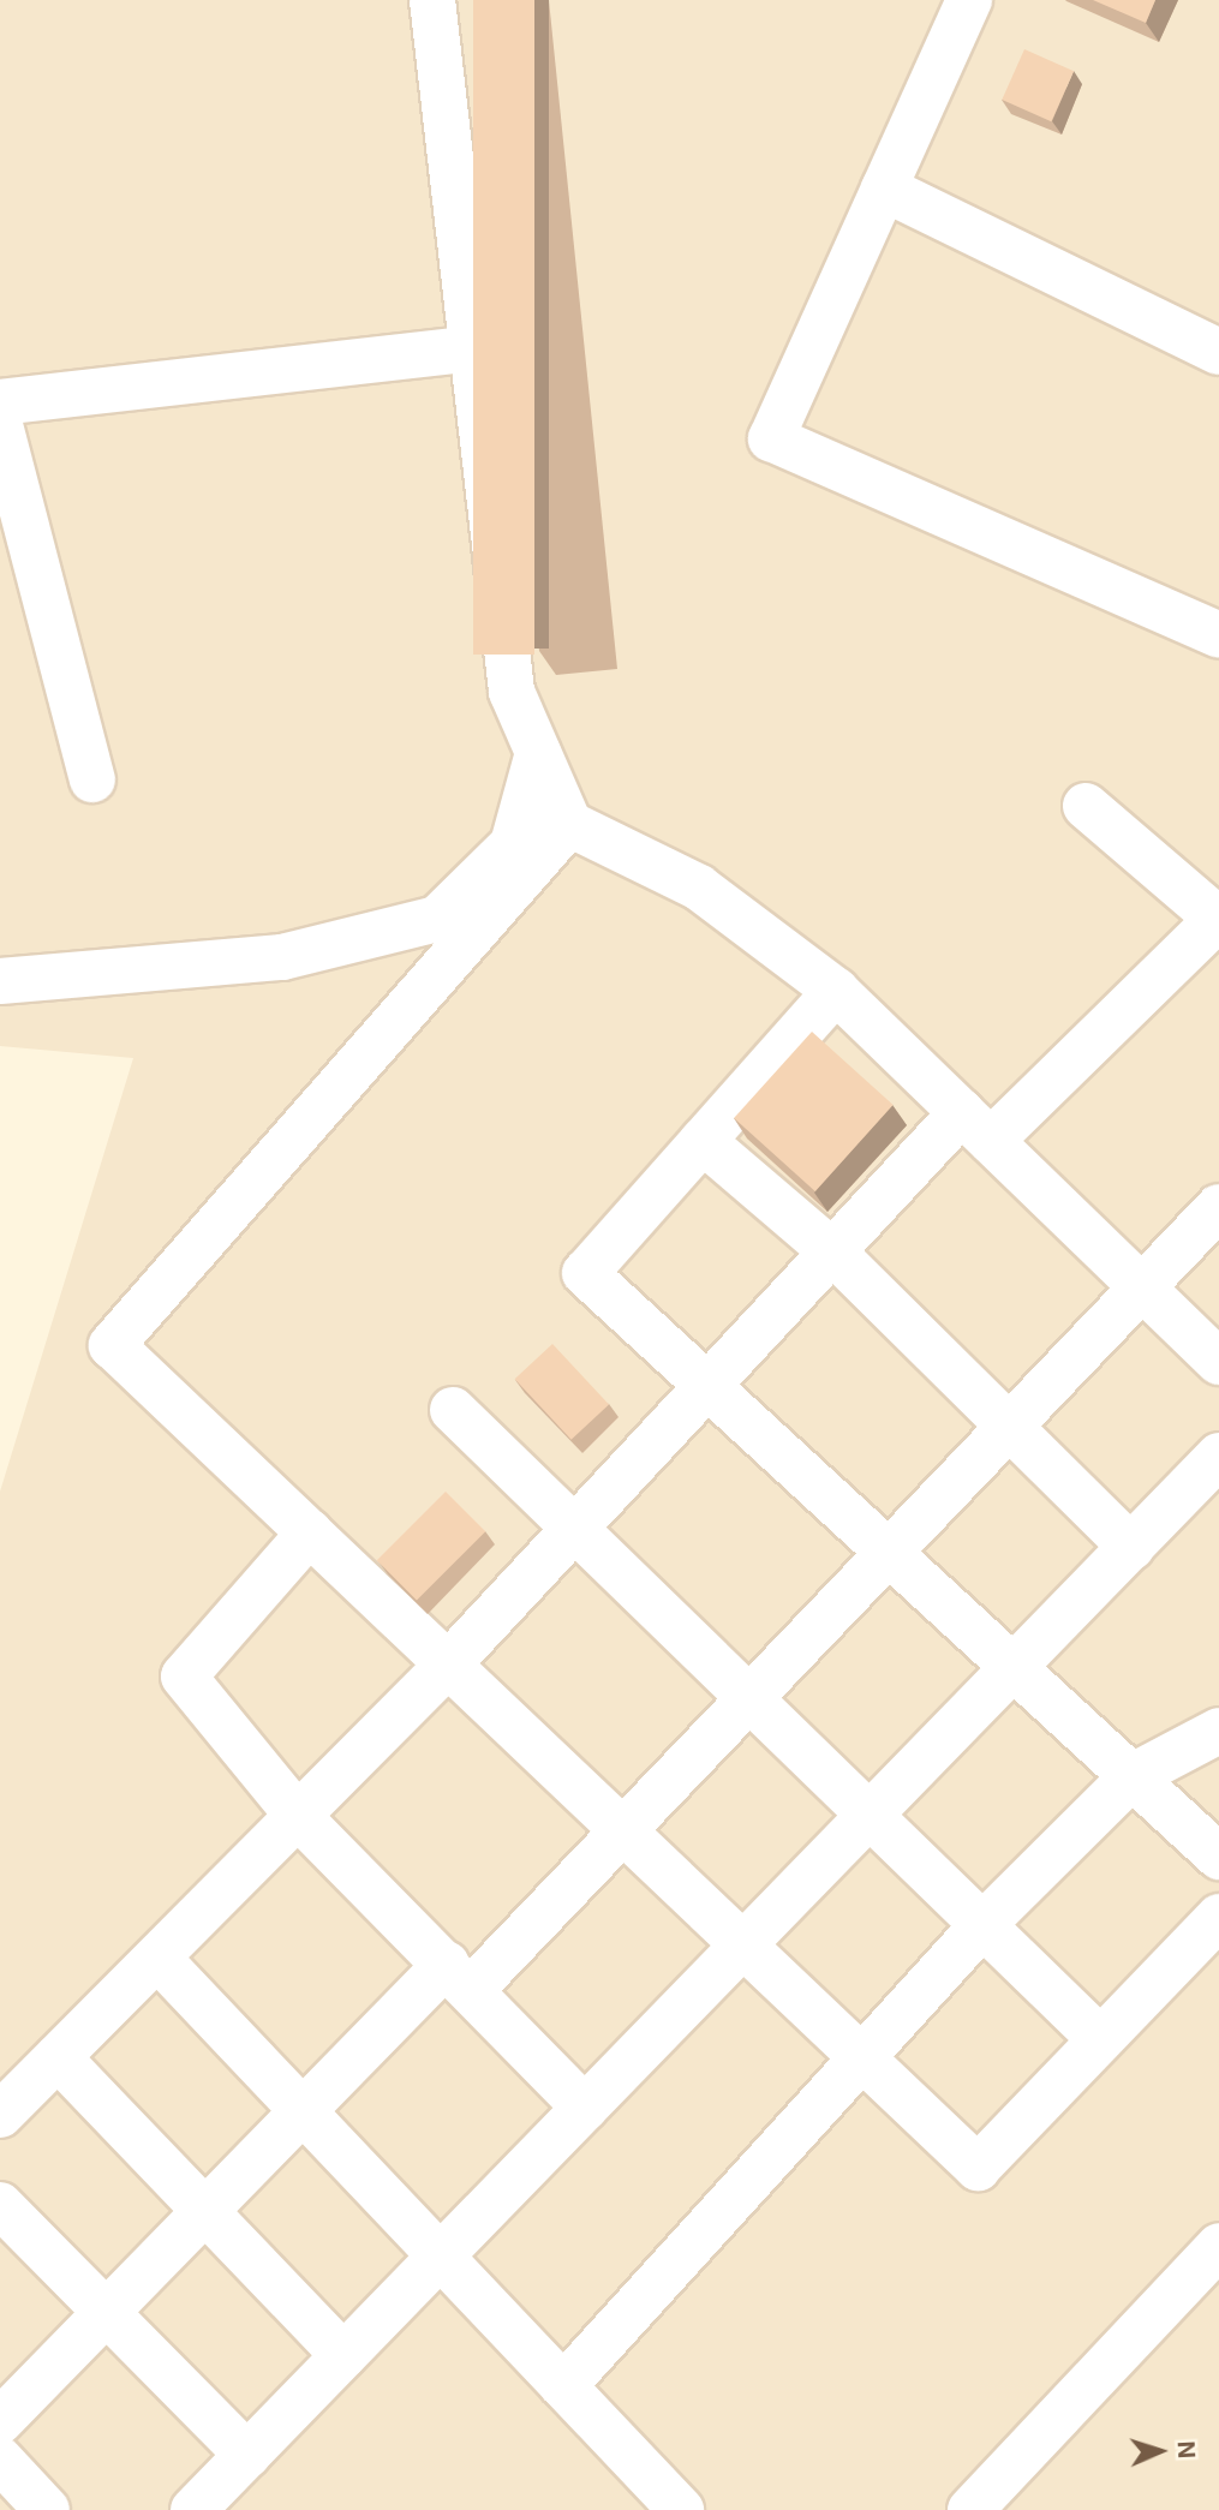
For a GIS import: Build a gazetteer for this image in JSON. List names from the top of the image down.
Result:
{
  "north": "right"
}
